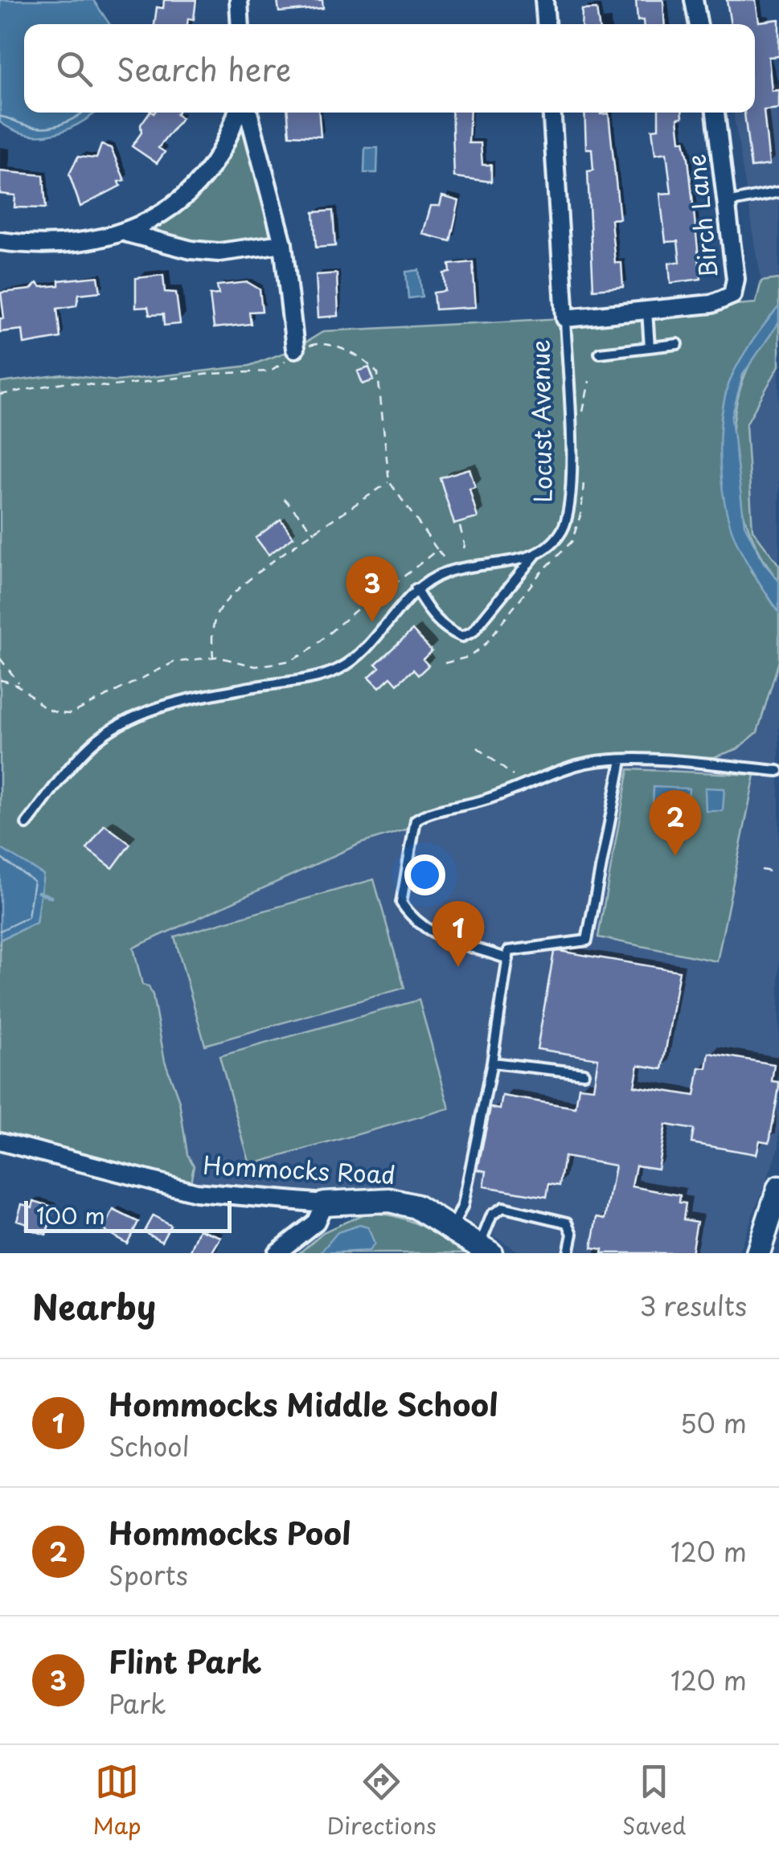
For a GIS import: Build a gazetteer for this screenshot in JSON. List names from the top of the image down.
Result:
{
  "streets": {
    "street": ["Birch Lane", "Locust Avenue", "Hommocks Road"]
  },
  "crossings": [
    ["Birch Lane", "Locust Avenue"]
  ],
  "scale_bar": "100 m",
  "page": {
    "search": "Search here",
    "pins": ["3", "2", "1"],
    "scale": "100 m",
    "heading": ["Nearby", "3 results"],
    "list": [
      {
        "mark": "1",
        "name": "Hommocks Middle School",
        "note": "School",
        "value": "50 m"
      },
      {
        "mark": "2",
        "name": "Hommocks Pool",
        "note": "Sports",
        "value": "120 m"
      },
      {
        "mark": "3",
        "name": "Flint Park",
        "note": "Park",
        "value": "120 m"
      }
    ],
    "nav": ["Map", "Directions", "Saved"]
  }
}
